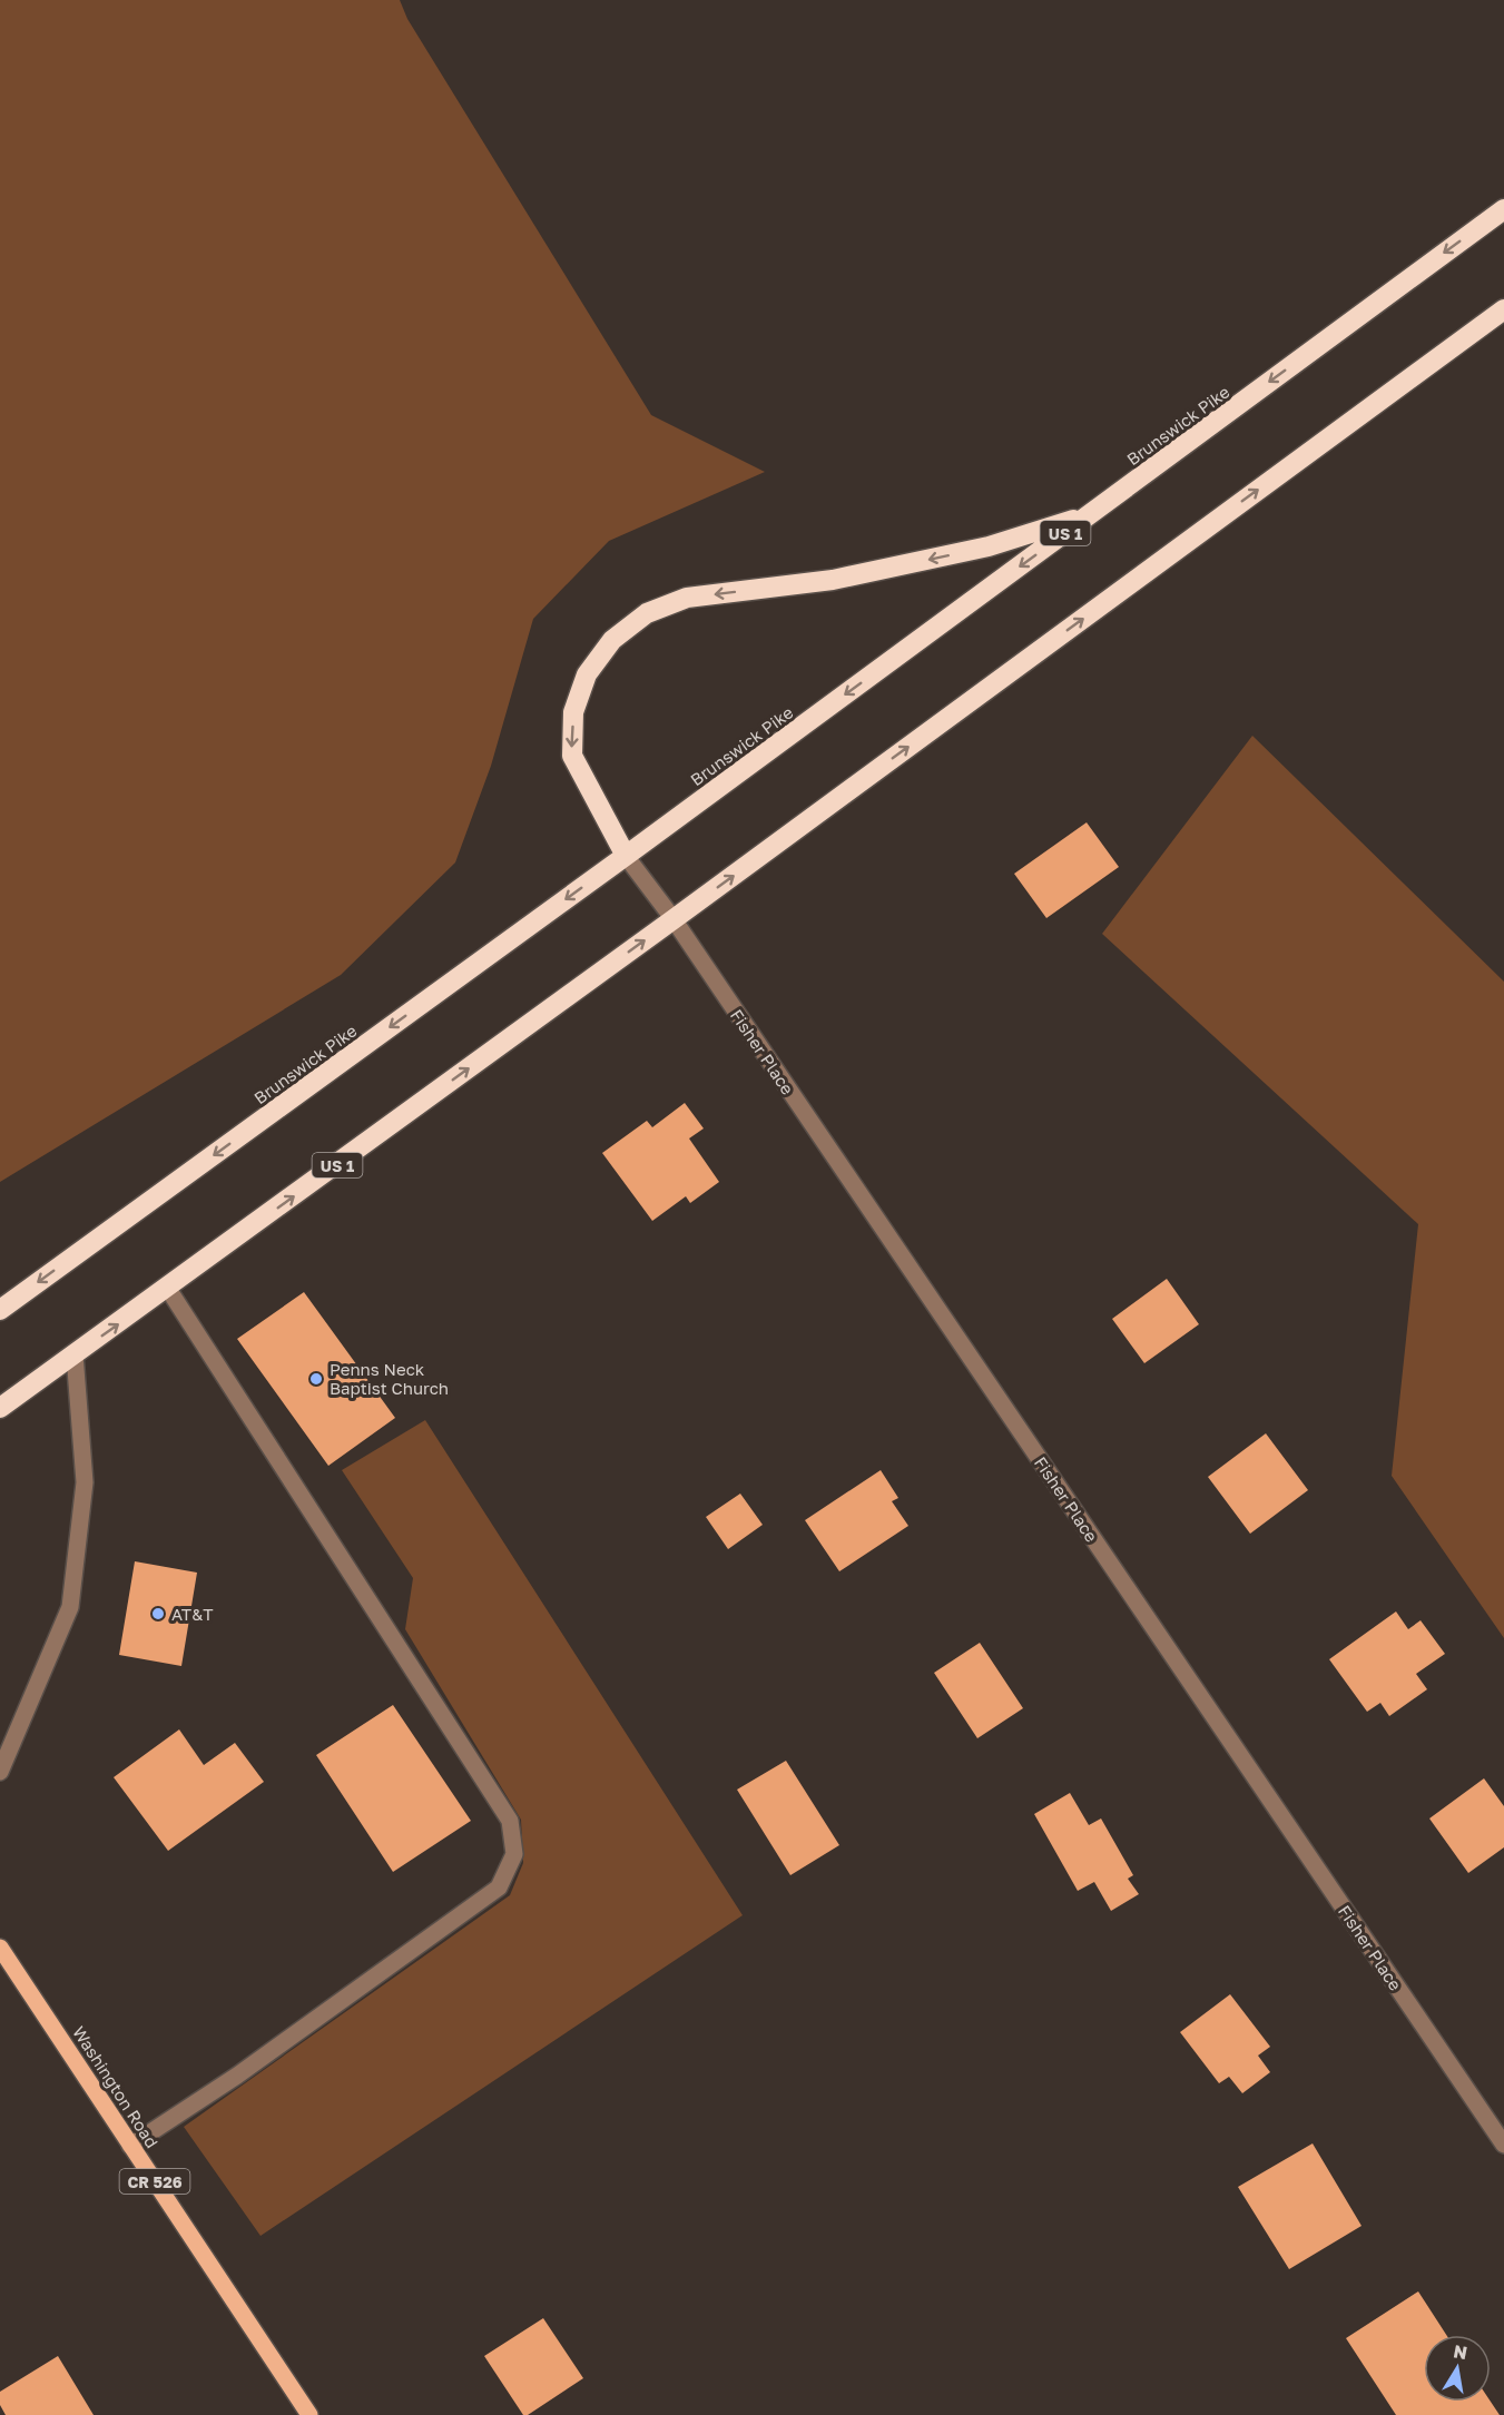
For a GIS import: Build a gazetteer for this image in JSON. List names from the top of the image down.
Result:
{
  "streets": {
    "highway": ["Brunswick Pike", "US 1"],
    "main road": ["Washington Road", "CR 526"],
    "street": ["Fisher Place"]
  },
  "crossings": [
    ["Brunswick Pike", "Fisher Place"],
    ["US 1", "Fisher Place"]
  ],
  "places": ["Penns Neck Baptist Church", "AT&T"],
  "north": "top"
}
